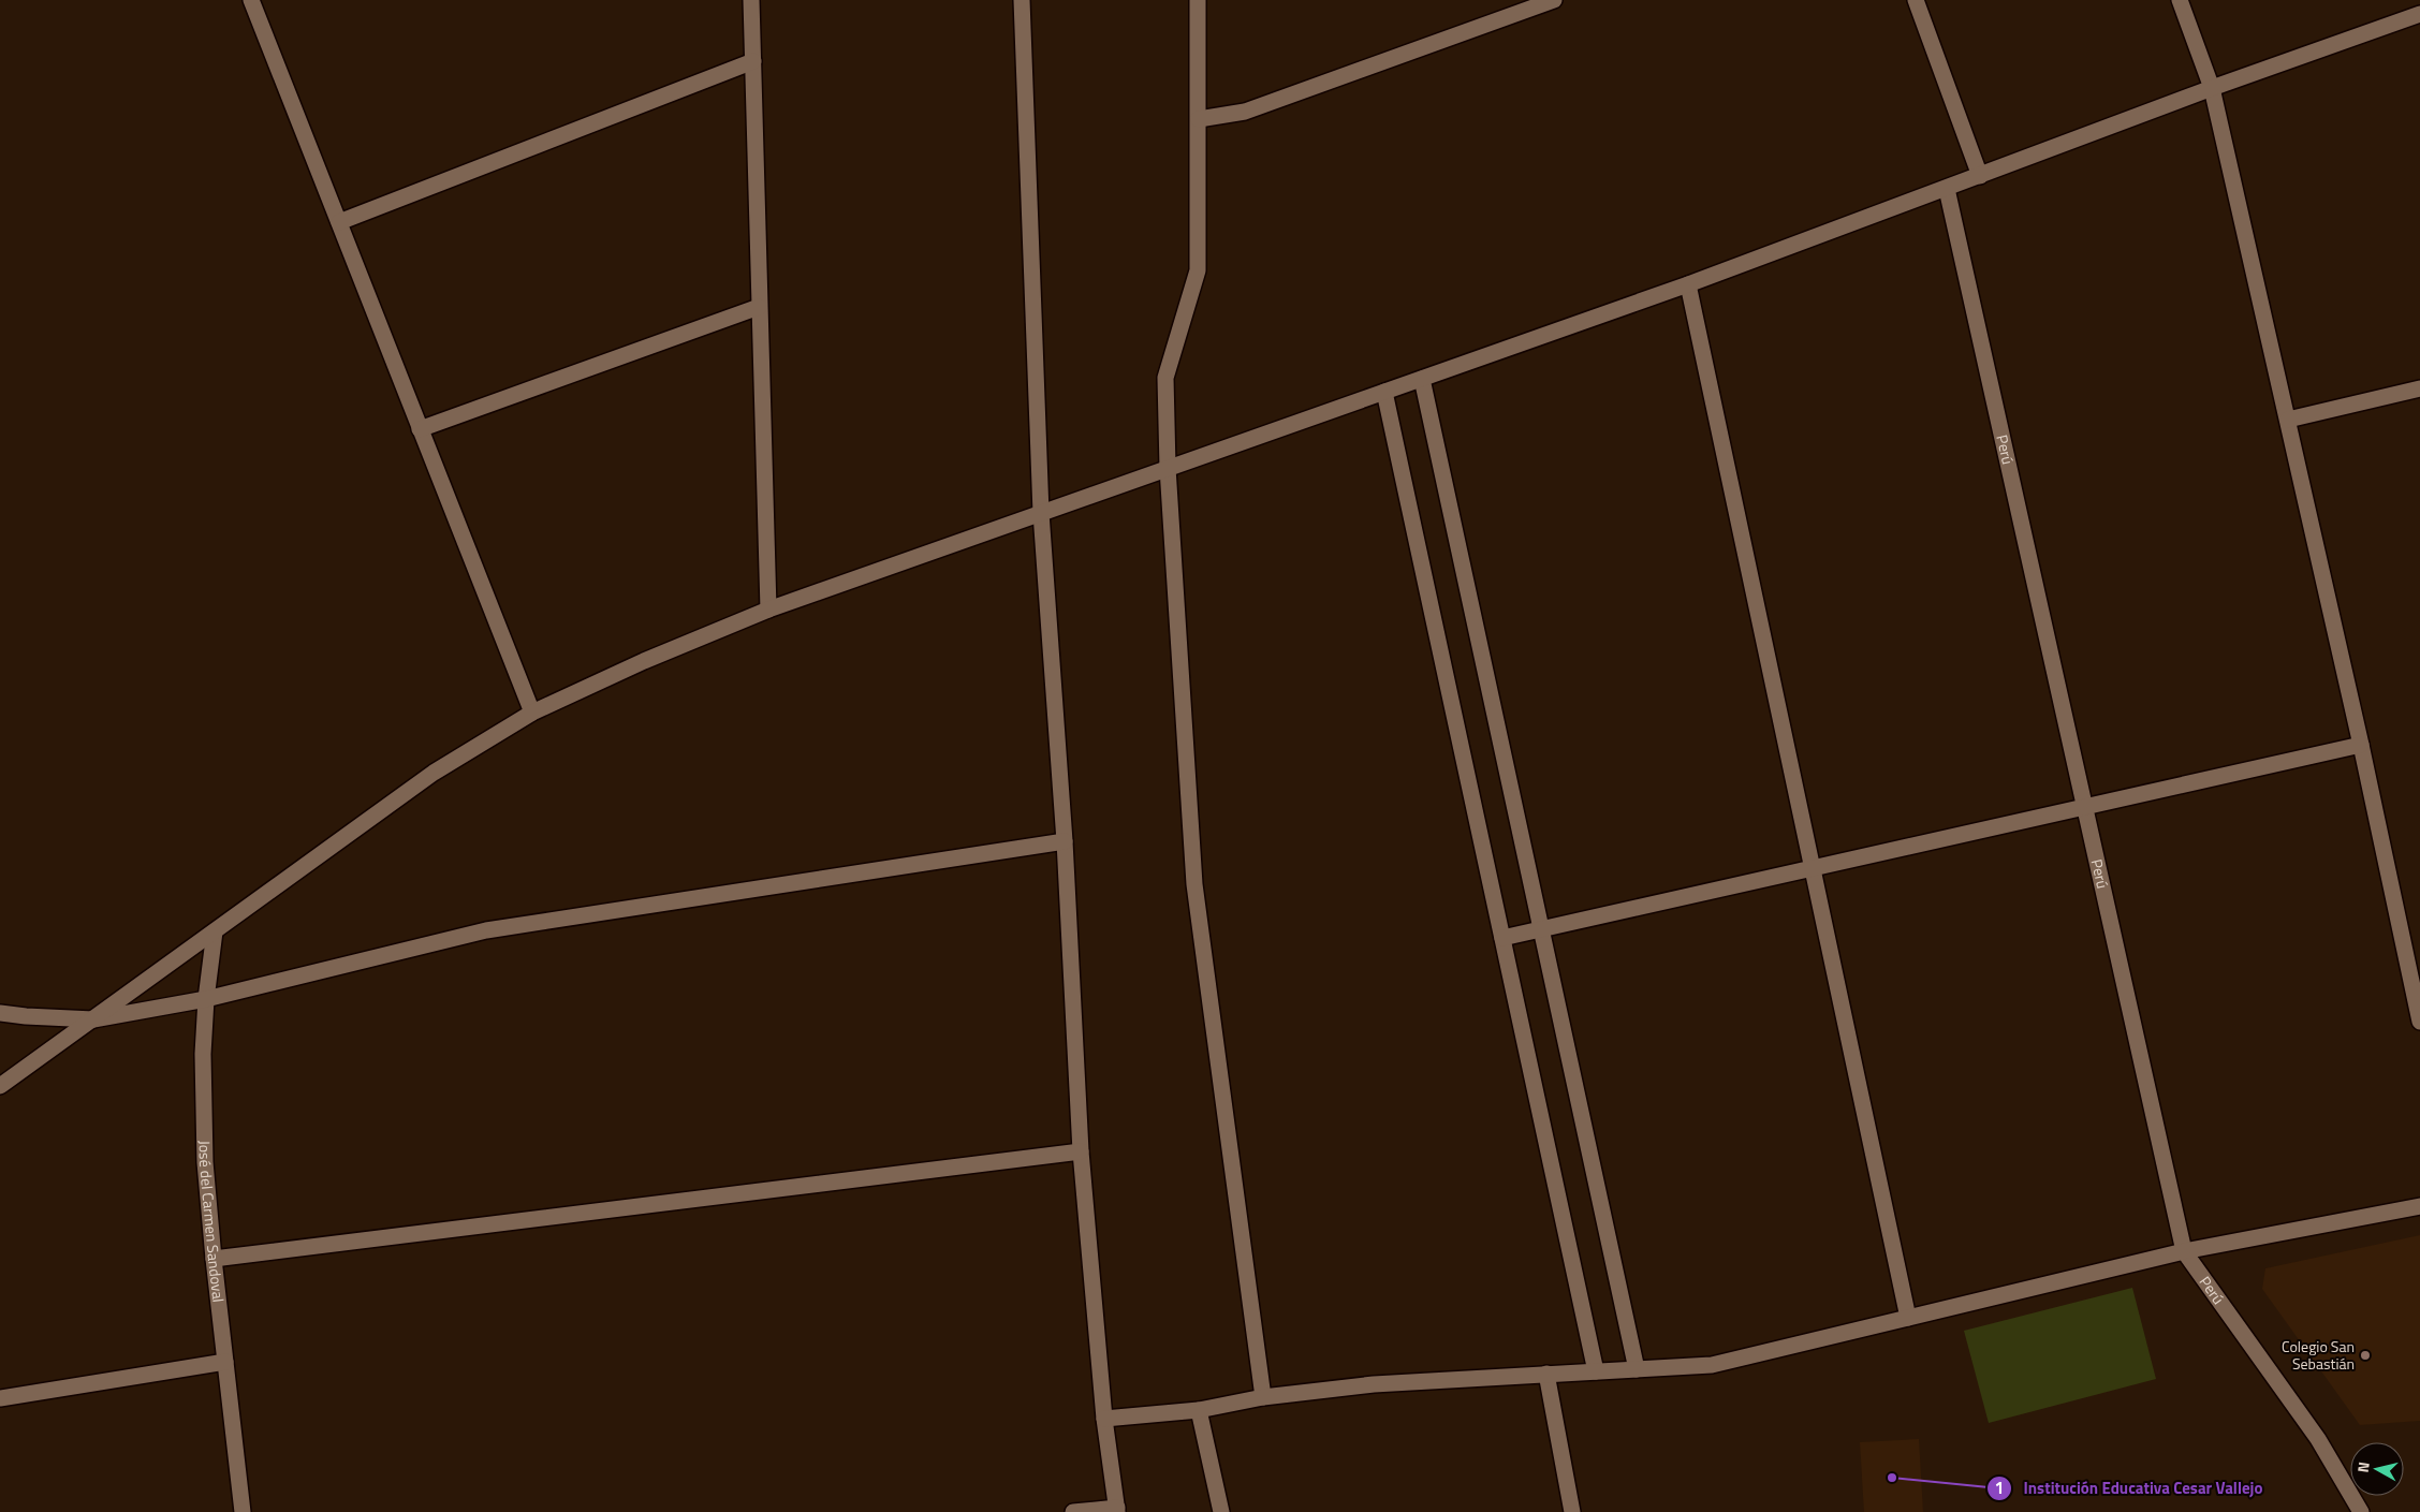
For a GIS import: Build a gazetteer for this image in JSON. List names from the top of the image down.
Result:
{
  "streets": {
    "street": ["Perú", "José del Carmen Sandoval"]
  },
  "places": ["Colegio San Sebastián", "Institución Educativa Cesar Vallejo"],
  "north": "left"
}
